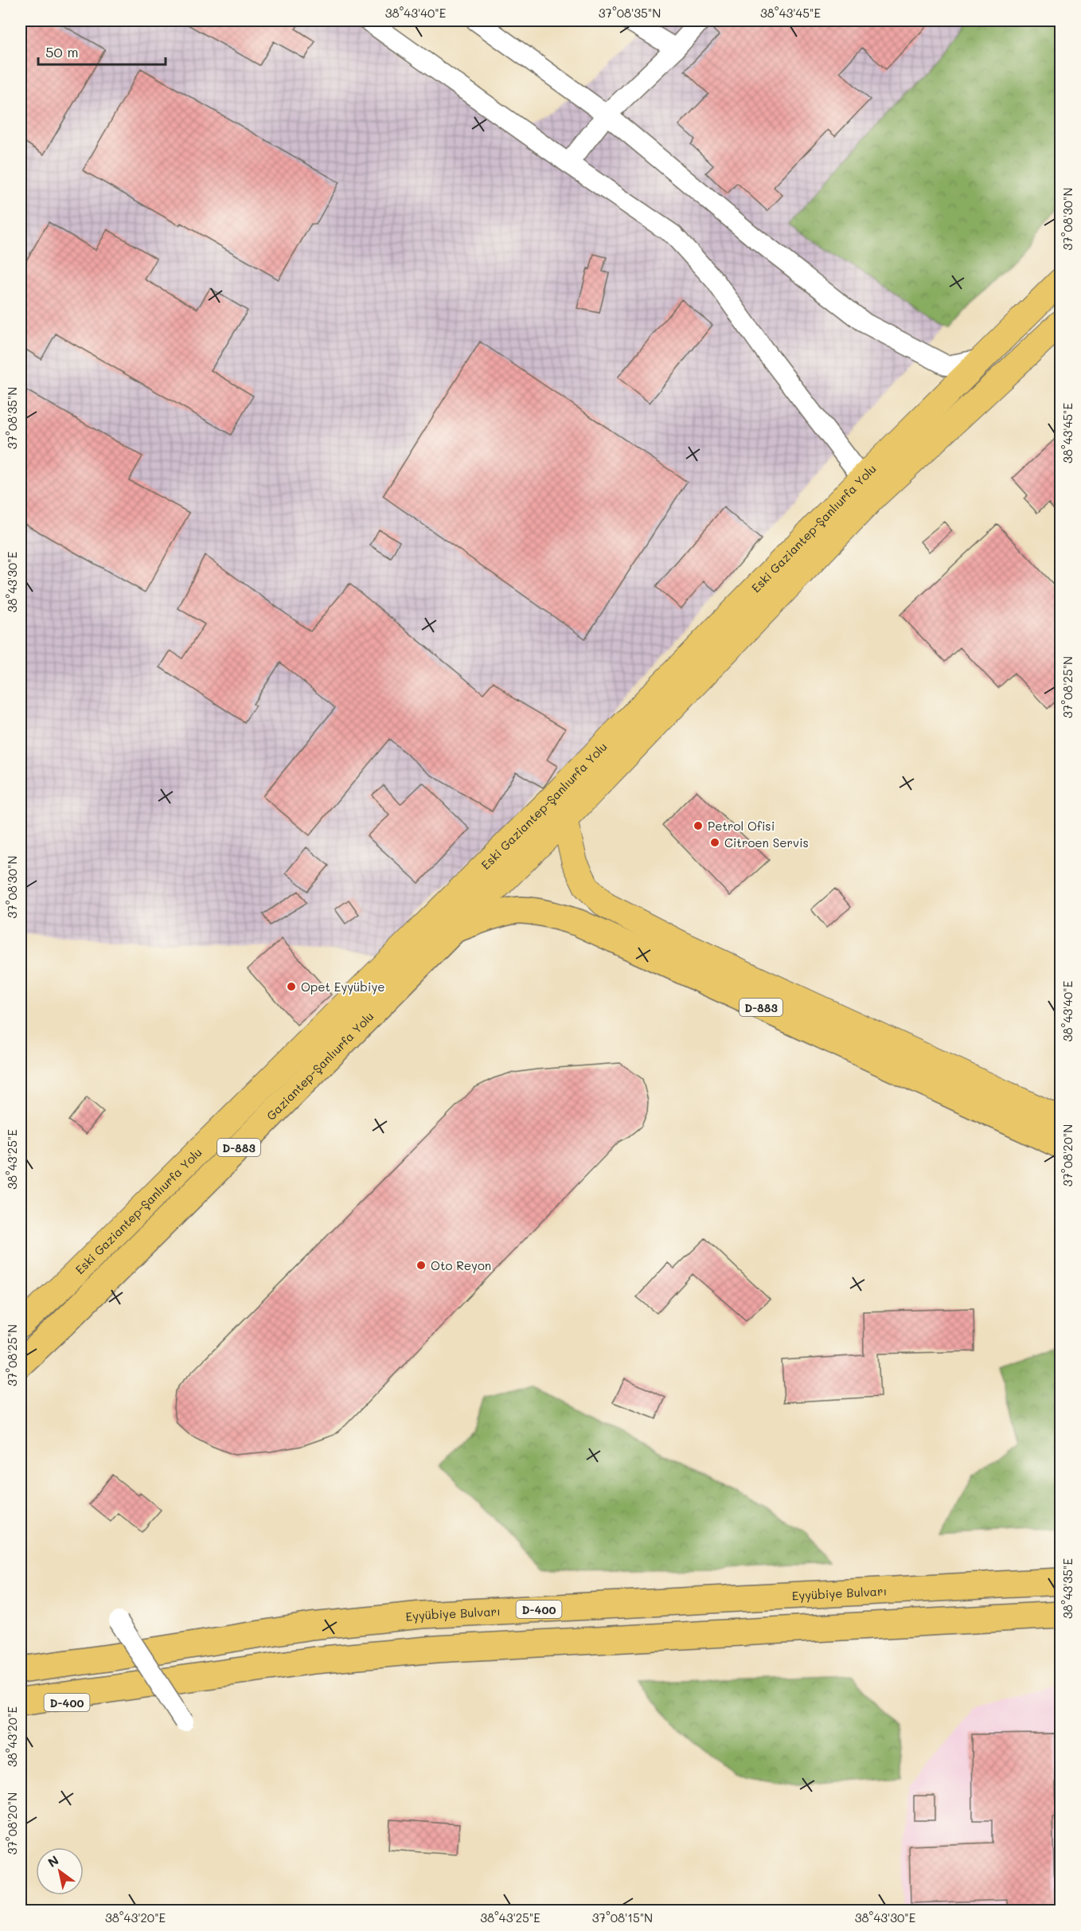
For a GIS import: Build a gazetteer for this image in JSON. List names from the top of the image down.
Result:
{
  "streets": {
    "highway": [
      "D-883",
      "Gaziantep-Şanlıurfa Yolu",
      "Eyyübiye Bulvarı",
      "D-400"
    ],
    "main road": ["Eski Gaziantep-Şanlıurfa Yolu"]
  },
  "crossings": [
    ["Eski Gaziantep-Şanlıurfa Yolu", "D-883"],
    ["Eski Gaziantep-Şanlıurfa Yolu", "Gaziantep-Şanlıurfa Yolu"],
    ["D-883", "Gaziantep-Şanlıurfa Yolu"]
  ],
  "places": [
    "Petrol Ofisi",
    "Citroen Servis",
    "Opet Eyyübiye",
    "Oto Reyon"
  ],
  "scale_bar": "50 m",
  "north": "top left",
  "coordinates": [
    "38°43'40\"E",
    "37°08'35\"N",
    "38°43'45\"E",
    "37°08'30\"N",
    "38°43'30\"E",
    "37°08'25\"N",
    "37°08'20\"N",
    "38°43'25\"E",
    "38°43'35\"E",
    "38°43'20\"E",
    "37°08'15\"N"
  ]
}
